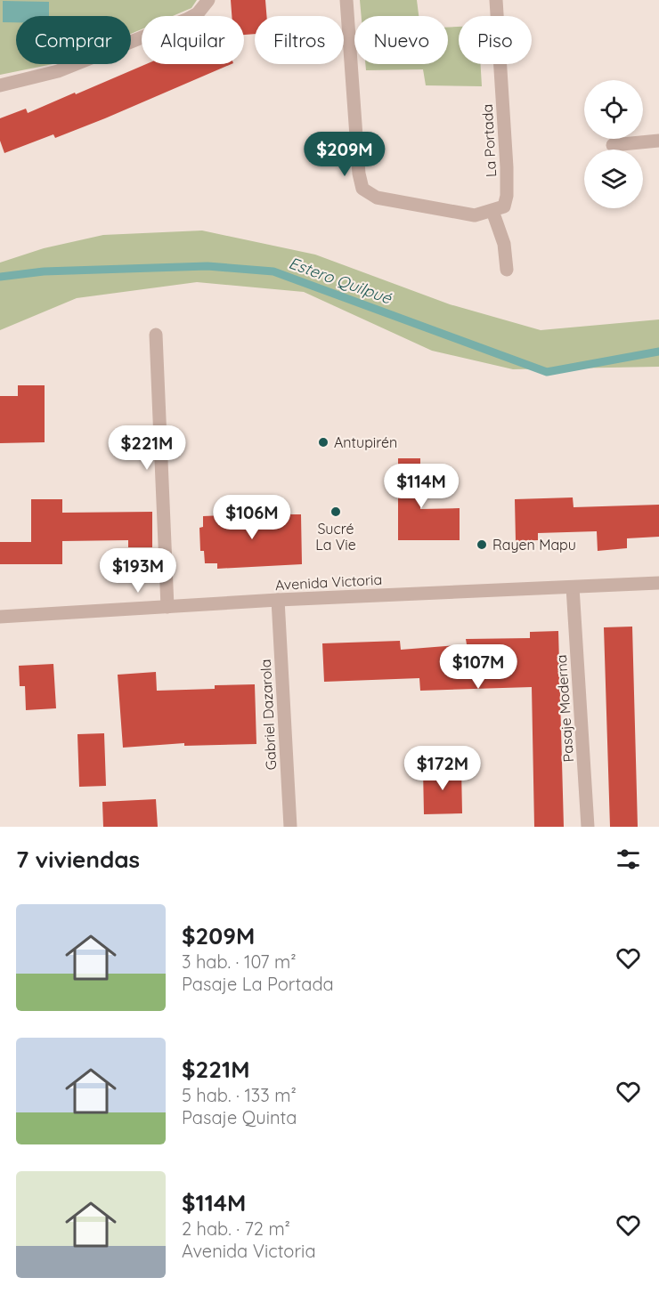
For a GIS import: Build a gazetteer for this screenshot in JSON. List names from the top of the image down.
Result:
{
  "streets": {
    "street": [
      "La Portada",
      "Avenida Victoria",
      "Pasaje Moderna",
      "Gabriel Dazarola"
    ]
  },
  "crossings": [
    ["Avenida Victoria", "Pasaje Moderna"],
    ["Avenida Victoria", "Gabriel Dazarola"]
  ],
  "water": ["Estero Quilpué"],
  "places": ["Antupirén", "Sucré La Vie", "Rayen Mapu"],
  "page": {
    "chip": [
      "Comprar",
      "Alquilar",
      "Filtros",
      "Nuevo",
      "Piso"
    ],
    "price": [
      "$209M",
      "$221M",
      "$114M",
      "$106M",
      "$193M",
      "$107M",
      "$172M"
    ],
    "heading": "7 viviendas",
    "list": [
      {
        "name": "$209M",
        "note": "3 hab. · 107 m² · Pasaje La Portada"
      },
      {
        "name": "$221M",
        "note": "5 hab. · 133 m² · Pasaje Quinta"
      },
      {
        "name": "$114M",
        "note": "2 hab. · 72 m² · Avenida Victoria"
      }
    ]
  }
}
